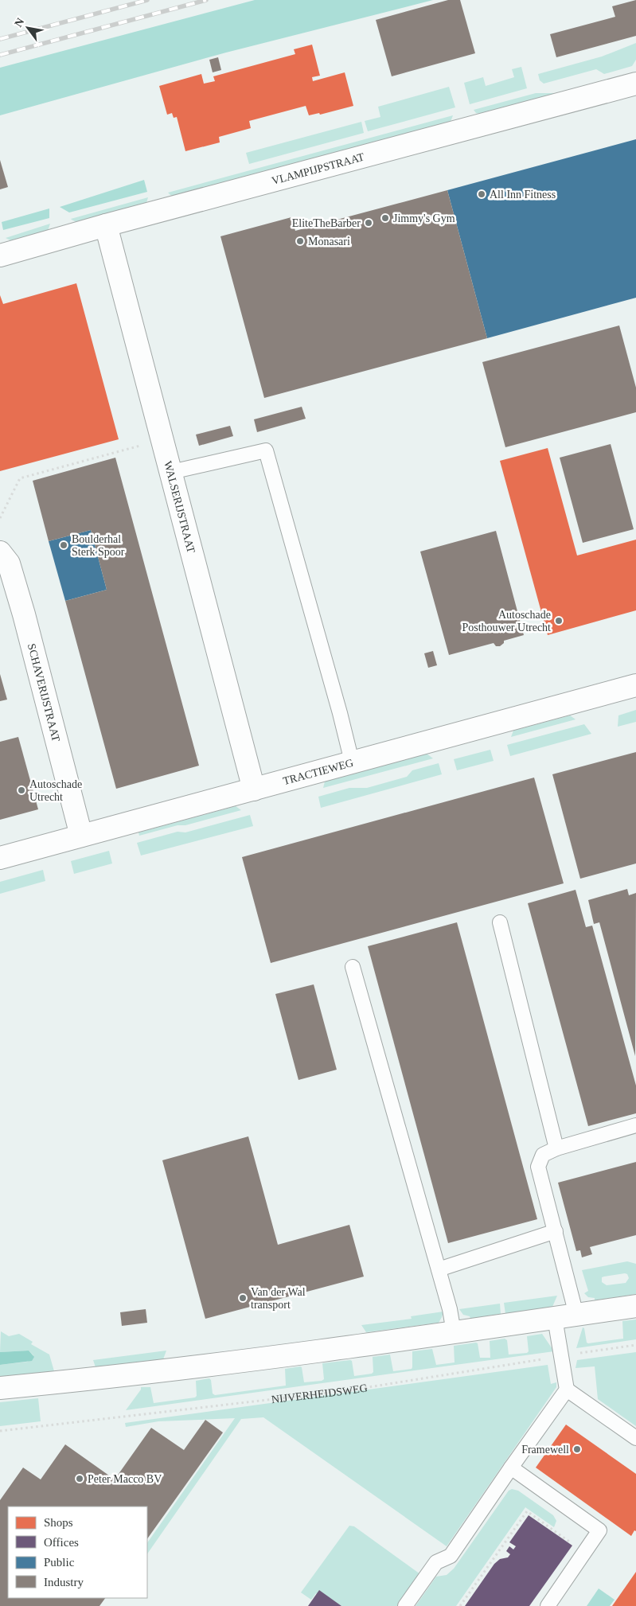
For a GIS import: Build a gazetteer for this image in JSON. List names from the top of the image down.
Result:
{
  "streets": {
    "street": [
      "VLAMPIJPSTRAAT",
      "WALSERIJSTRAAT",
      "SCHAVERIJSTRAAT",
      "TRACTIEWEG"
    ],
    "path": ["NIJVERHEIDSWEG"]
  },
  "crossings": [
    ["VLAMPIJPSTRAAT", "WALSERIJSTRAAT"],
    ["WALSERIJSTRAAT", "TRACTIEWEG"],
    ["SCHAVERIJSTRAAT", "TRACTIEWEG"]
  ],
  "places": [
    "All Inn Fitness",
    "Jimmy's Gym",
    "EliteTheBarber",
    "Monasari",
    "Boulderhal Sterk Spoor",
    "Autoschade Posthouwer Utrecht",
    "Autoschade Utrecht",
    "Van der Wal transport",
    "Framewell",
    "Peter Macco BV"
  ],
  "legend": [
    "Shops",
    "Offices",
    "Public",
    "Industry"
  ],
  "north": "top left"
}
